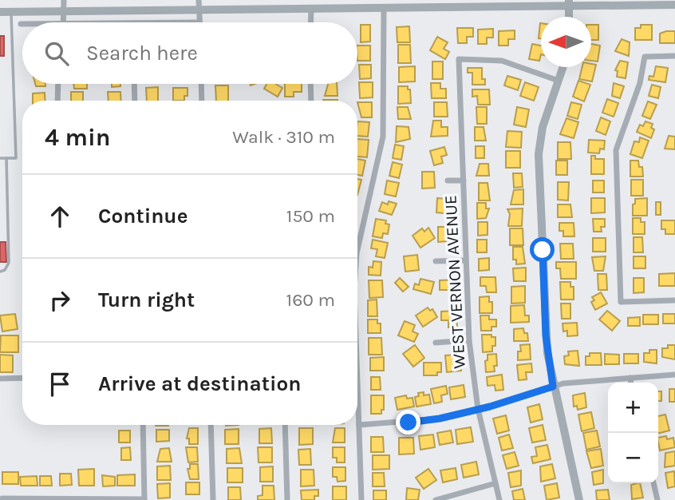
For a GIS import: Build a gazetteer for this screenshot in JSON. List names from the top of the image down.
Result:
{
  "streets": {
    "street": ["WEST VERNON AVENUE"]
  },
  "north": "left",
  "page": {
    "search": "Search here",
    "heading": ["4 min", "Walk · 310 m"],
    "list": [
      ["Continue", "150 m"],
      ["Turn right", "160 m"],
      "Arrive at destination"
    ],
    "map_buttons": ["+", "−"]
  }
}
